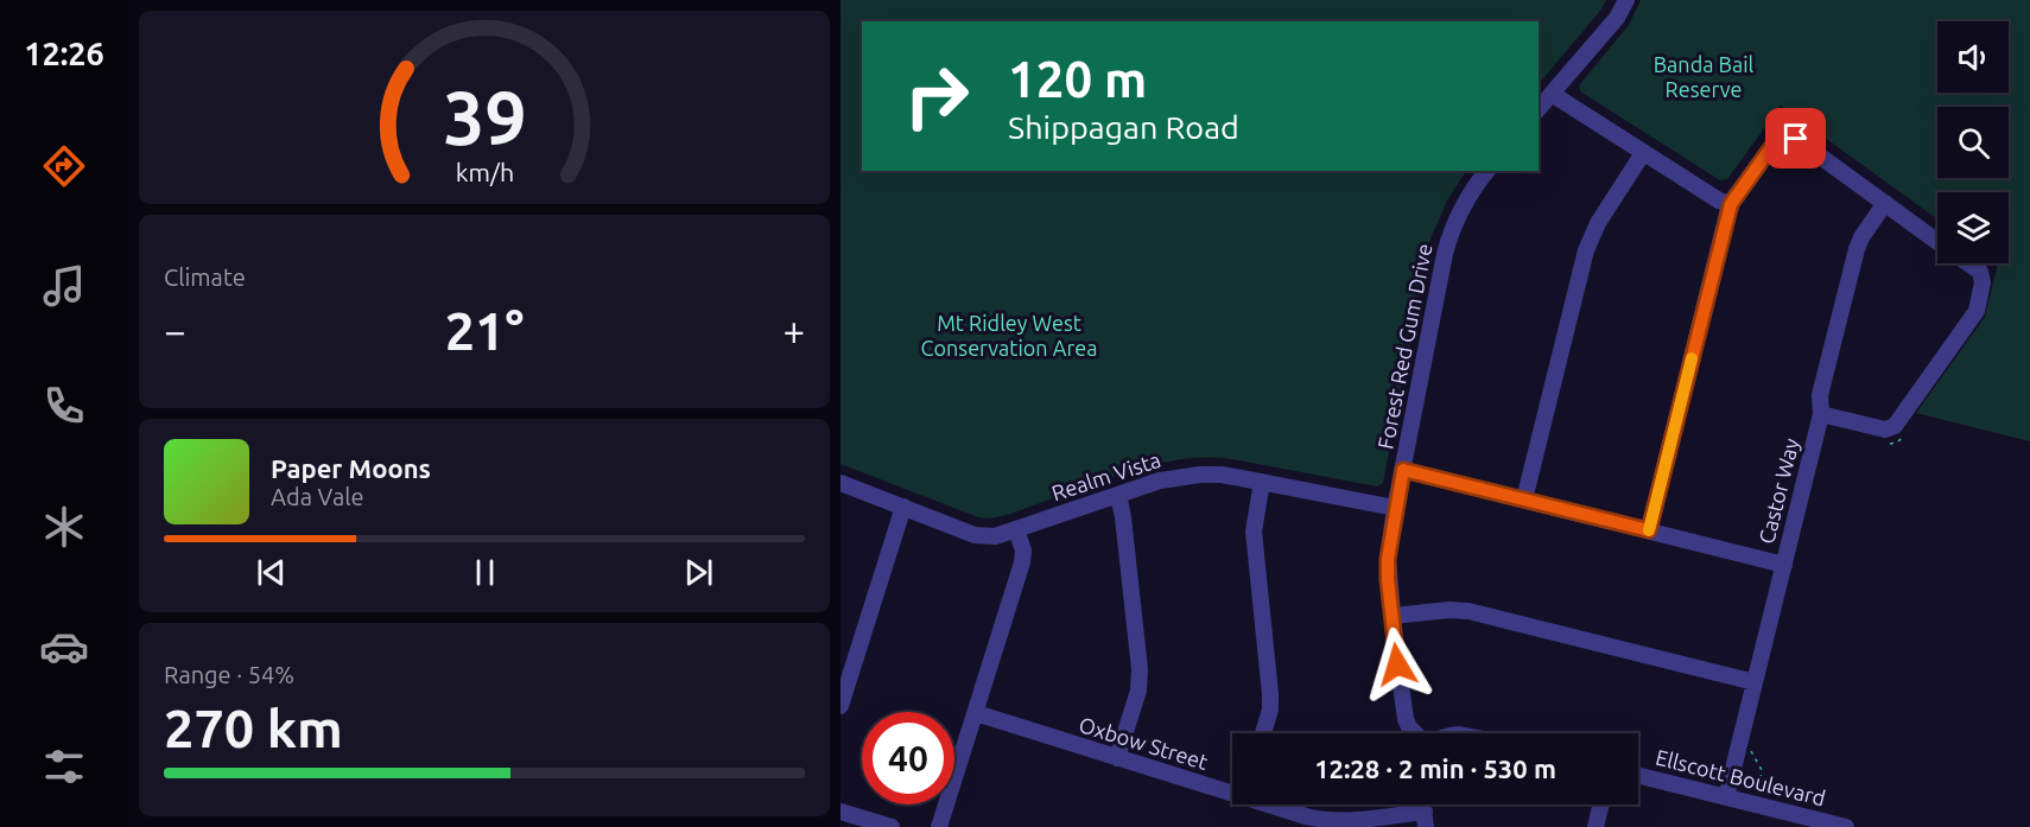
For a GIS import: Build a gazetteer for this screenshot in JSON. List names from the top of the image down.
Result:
{
  "streets": {
    "street": [
      "Forest Red Gum Drive",
      "Realm Vista",
      "Castor Way",
      "Oxbow Street",
      "Ellscott Boulevard"
    ]
  },
  "crossings": [
    ["Forest Red Gum Drive", "Realm Vista"],
    ["Castor Way", "Ellscott Boulevard"]
  ],
  "parks": ["Banda Bail Reserve", "Mt Ridley West Conservation Area"],
  "page": {
    "tabs": "12:26",
    "turn": ["120 m", "Shippagan Road"],
    "tile": [
      "Climate",
      ["Range · 54%", "270 km"]
    ],
    "heat": ["−", "21°", "+"],
    "song": ["Paper Moons", "Ada Vale"],
    "limit": "40",
    "trip": "12:28 · 2 min · 530 m",
    "gauge": ["39", "km/h"]
  }
}
